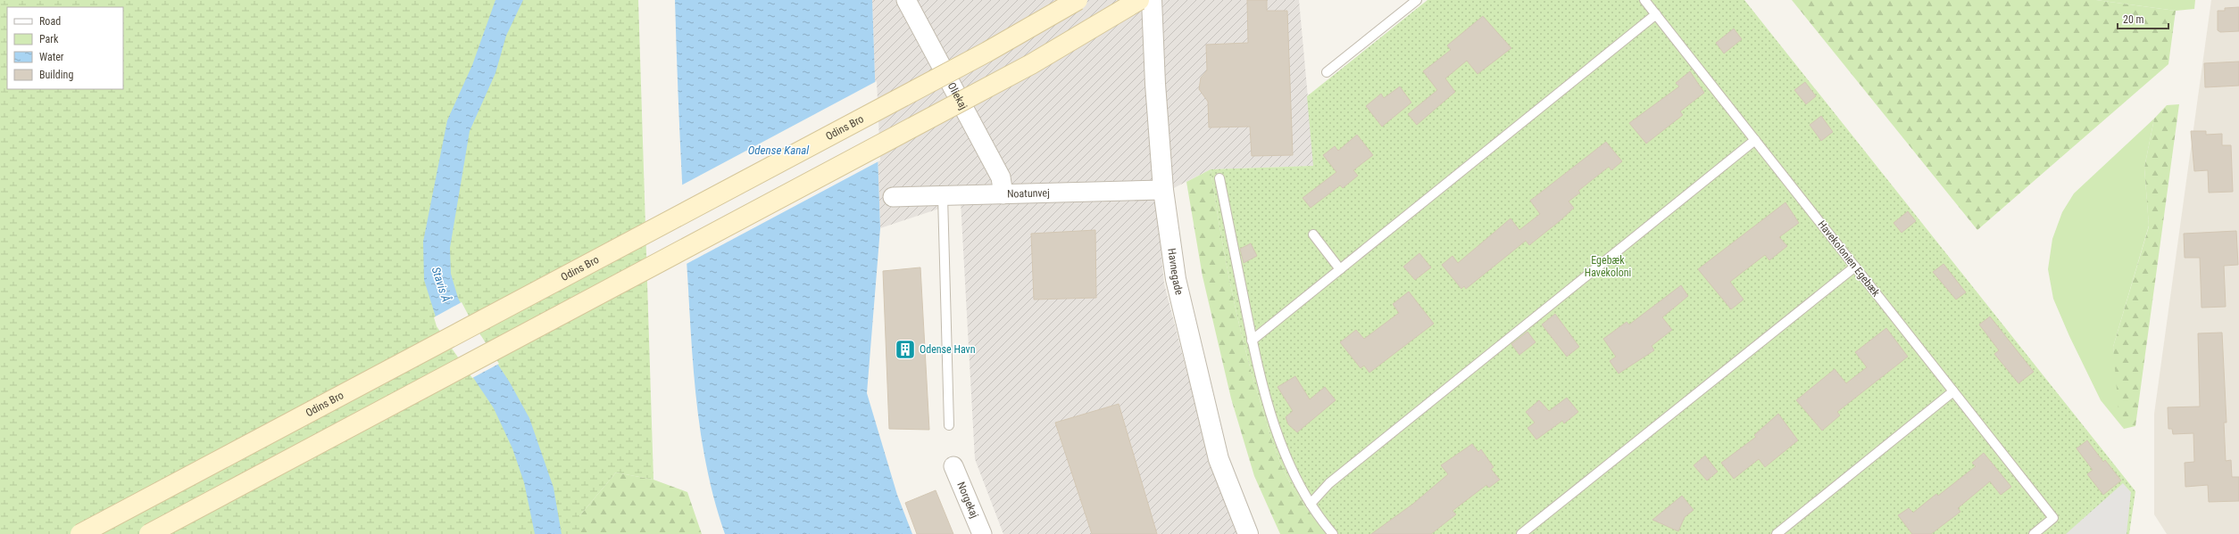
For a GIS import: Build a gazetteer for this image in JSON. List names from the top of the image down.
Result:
{
  "streets": {
    "main road": ["Odins Bro"],
    "street": [
      "Oliekaj",
      "Noatunvej",
      "Havnegade",
      "Norgekaj"
    ],
    "lane": ["Havekolonien Egebæk"]
  },
  "crossings": [
    ["Oliekaj", "Noatunvej"],
    ["Noatunvej", "Havnegade"]
  ],
  "water": ["Odense Kanal", "Stavis Å"],
  "parks": ["Egebæk Havekoloni"],
  "places": {
    "building": ["Odense Havn"]
  },
  "legend": [
    "Road",
    "Park",
    "Water",
    "Building"
  ],
  "scale_bar": "20 m"
}
